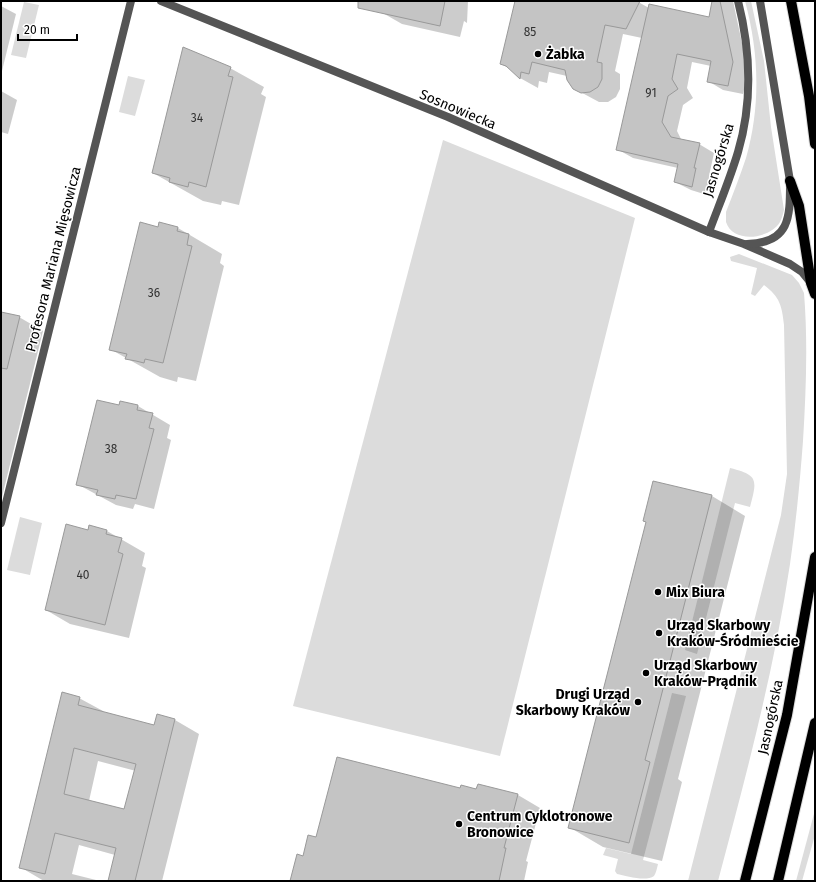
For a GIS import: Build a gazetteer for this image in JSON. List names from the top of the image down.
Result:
{
  "streets": {
    "main road": ["Jasnogórska"],
    "street": ["Sosnowiecka", "Profesora Mariana Mięsowicza"]
  },
  "crossings": [
    ["Sosnowiecka", "Jasnogórska"]
  ],
  "places": [
    "Żabka",
    "Mix Biura",
    "Urząd Skarbowy Kraków-Śródmieście",
    "Urząd Skarbowy Kraków-Prądnik",
    "Drugi Urząd Skarbowy Kraków",
    "Centrum Cyklotronowe Bronowice"
  ],
  "house_numbers": [
    "85",
    "91",
    "34",
    "36",
    "38",
    "40"
  ],
  "scale_bar": "20 m"
}
